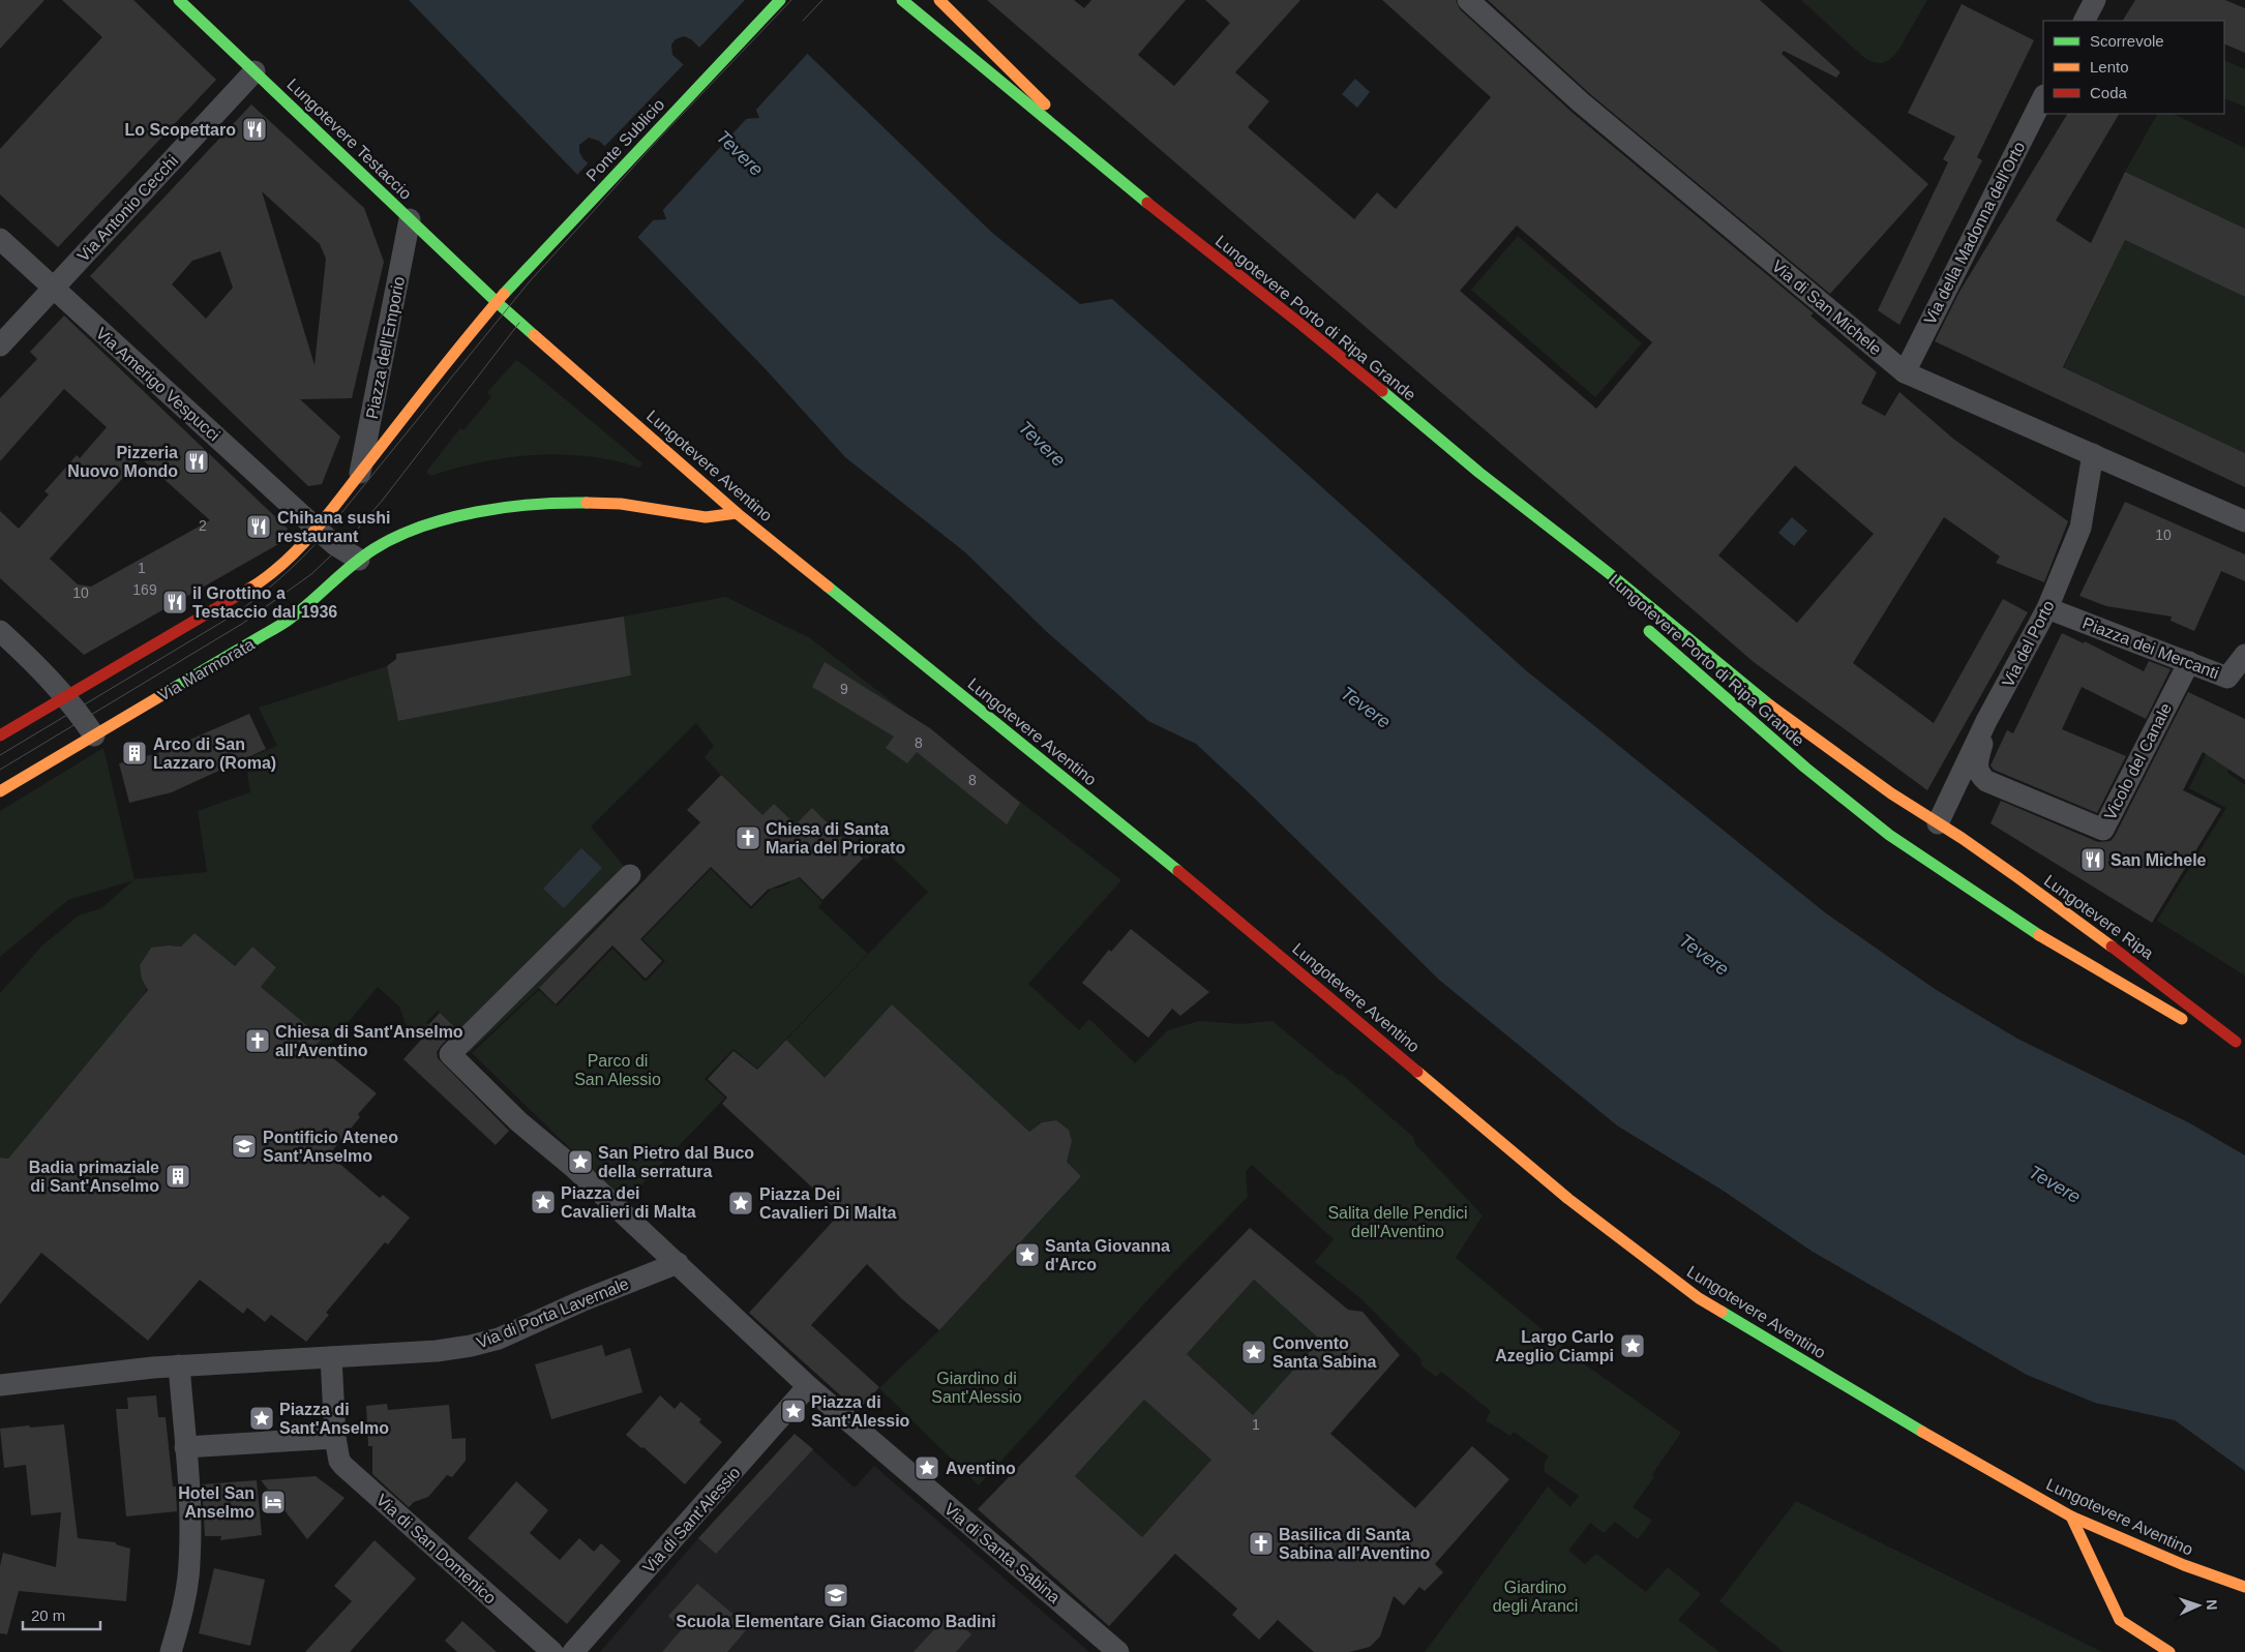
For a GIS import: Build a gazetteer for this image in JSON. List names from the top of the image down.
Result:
{
  "streets": {
    "main road": [
      "Lungotevere Testaccio",
      "Ponte Sublicio",
      "Lungotevere Porto di Ripa Grande",
      "Piazza dell'Emporio",
      "Lungotevere Aventino",
      "Via Marmorata",
      "Lungotevere Ripa"
    ],
    "street": [
      "Via Antonio Cecchi",
      "Via della Madonna dell'Orto",
      "Via di San Michele",
      "Via Amerigo Vespucci",
      "Via del Porto",
      "Piazza dei Mercanti",
      "Vicolo del Canale",
      "Via di Porta Lavernale",
      "Via di Sant'Alessio",
      "Via di San Domenico",
      "Via di Santa Sabina"
    ]
  },
  "crossings": [
    ["Lungotevere Testaccio", "Ponte Sublicio"],
    ["Lungotevere Testaccio", "Via Antonio Cecchi"],
    ["Lungotevere Testaccio", "Piazza dell'Emporio"],
    ["Lungotevere Testaccio", "Lungotevere Aventino"],
    ["Ponte Sublicio", "Piazza dell'Emporio"],
    ["Ponte Sublicio", "Lungotevere Aventino"],
    ["Via Antonio Cecchi", "Via Amerigo Vespucci"],
    ["Via della Madonna dell'Orto", "Via di San Michele"],
    ["Via di San Michele", "Via del Porto"],
    ["Lungotevere Porto di Ripa Grande", "Via del Porto"],
    ["Lungotevere Porto di Ripa Grande", "Lungotevere Ripa"],
    ["Piazza dell'Emporio", "Via Amerigo Vespucci"],
    ["Piazza dell'Emporio", "Lungotevere Aventino"],
    ["Via del Porto", "Piazza dei Mercanti"],
    ["Via del Porto", "Vicolo del Canale"],
    ["Via del Porto", "Lungotevere Ripa"],
    ["Piazza dei Mercanti", "Vicolo del Canale"],
    ["Via di Sant'Alessio", "Via di Santa Sabina"]
  ],
  "water": ["Tevere"],
  "parks": [
    "Parco di San Alessio",
    "Salita delle Pendici dell'Aventino",
    "Giardino di Sant'Alessio",
    "Giardino degli Aranci"
  ],
  "places": {
    "restaurant": [
      "Lo Scopettaro",
      "Pizzeria Nuovo Mondo",
      "Chihana sushi restaurant",
      "il Grottino a Testaccio dal 1936",
      "San Michele"
    ],
    "building": ["Arco di San Lazzaro (Roma)", "Badia primaziale di Sant'Anselmo"],
    "church": ["Chiesa di Santa Maria del Priorato", "Chiesa di Sant'Anselmo all'Aventino", "Basilica di Santa Sabina all'Aventino"],
    "school or university": ["Pontificio Ateneo Sant'Anselmo", "Scuola Elementare Gian Giacomo Badini"],
    "place": [
      "San Pietro dal Buco della serratura",
      "Piazza dei Cavalieri di Malta",
      "Piazza Dei Cavalieri Di Malta",
      "Santa Giovanna d'Arco",
      "Largo Carlo Azeglio Ciampi",
      "Convento Santa Sabina",
      "Piazza di Sant'Alessio",
      "Piazza di Sant'Anselmo",
      "Aventino"
    ],
    "hotel": ["Hotel San Anselmo"]
  },
  "house_numbers": [
    "2",
    "10",
    "1",
    "169",
    "10",
    "9",
    "8",
    "8",
    "1"
  ],
  "legend": ["Scorrevole", "Lento", "Coda"],
  "scale_bar": "20 m",
  "north": "right"
}
